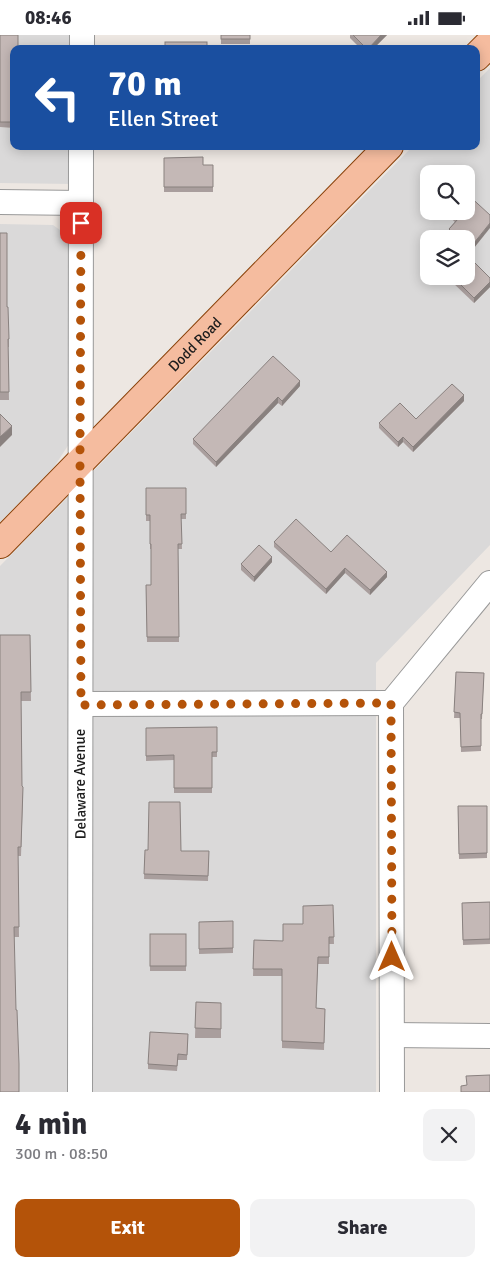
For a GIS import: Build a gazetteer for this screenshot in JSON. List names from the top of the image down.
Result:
{
  "streets": {
    "main road": ["Dodd Road"],
    "street": ["Delaware Avenue"]
  },
  "crossings": [
    ["Dodd Road", "Delaware Avenue"]
  ],
  "page": {
    "status": "08:46",
    "turn": ["70 m", "Ellen Street"],
    "heading": ["4 min", "300 m · 08:50"],
    "buttons": ["Exit", "Share"]
  }
}
